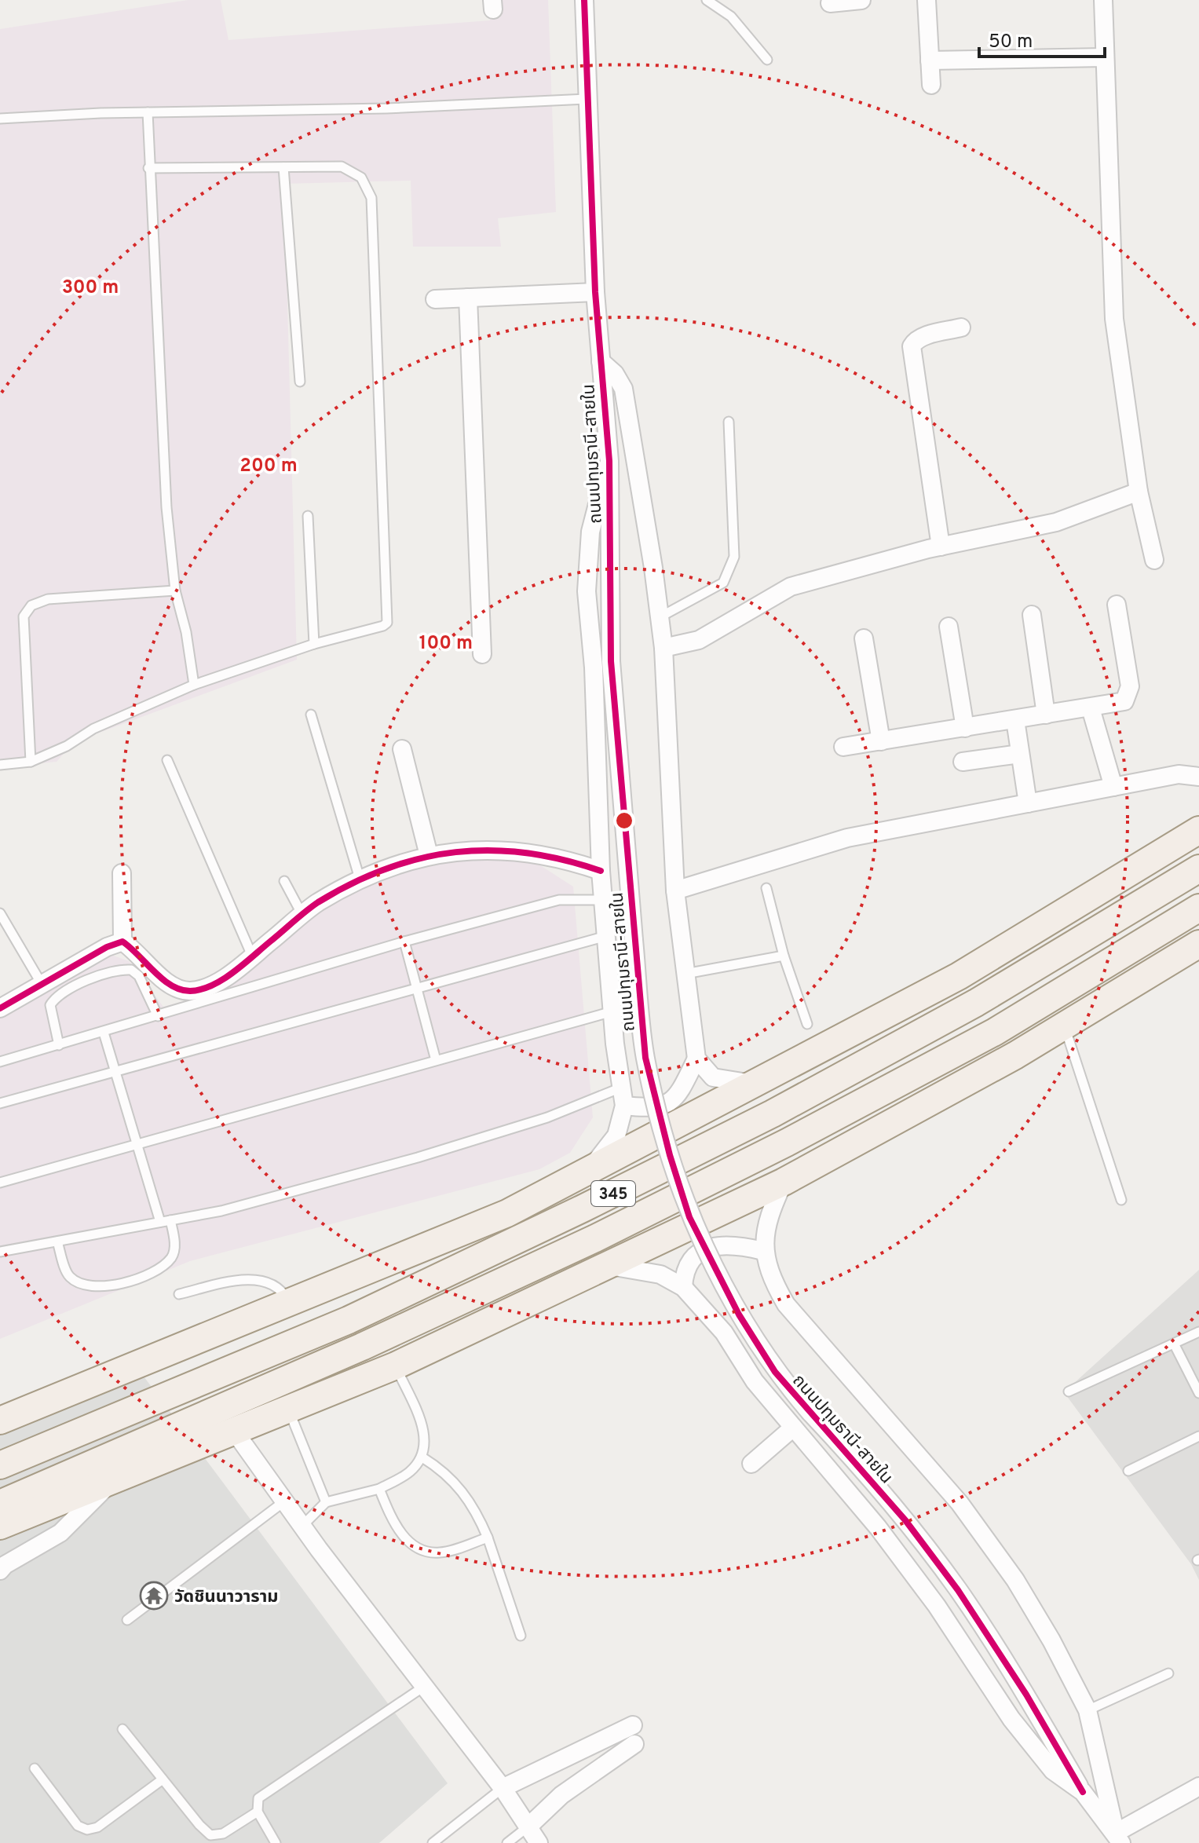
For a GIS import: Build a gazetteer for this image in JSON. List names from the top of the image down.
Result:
{
  "streets": {
    "main road": ["345"],
    "street": ["ถนนปทุมธานี-สายใน"]
  },
  "places": {
    "temple": ["วัดชินนาวาราม"]
  },
  "scale_bar": "50 m",
  "rings": ["300 m", "200 m", "100 m"]
}
